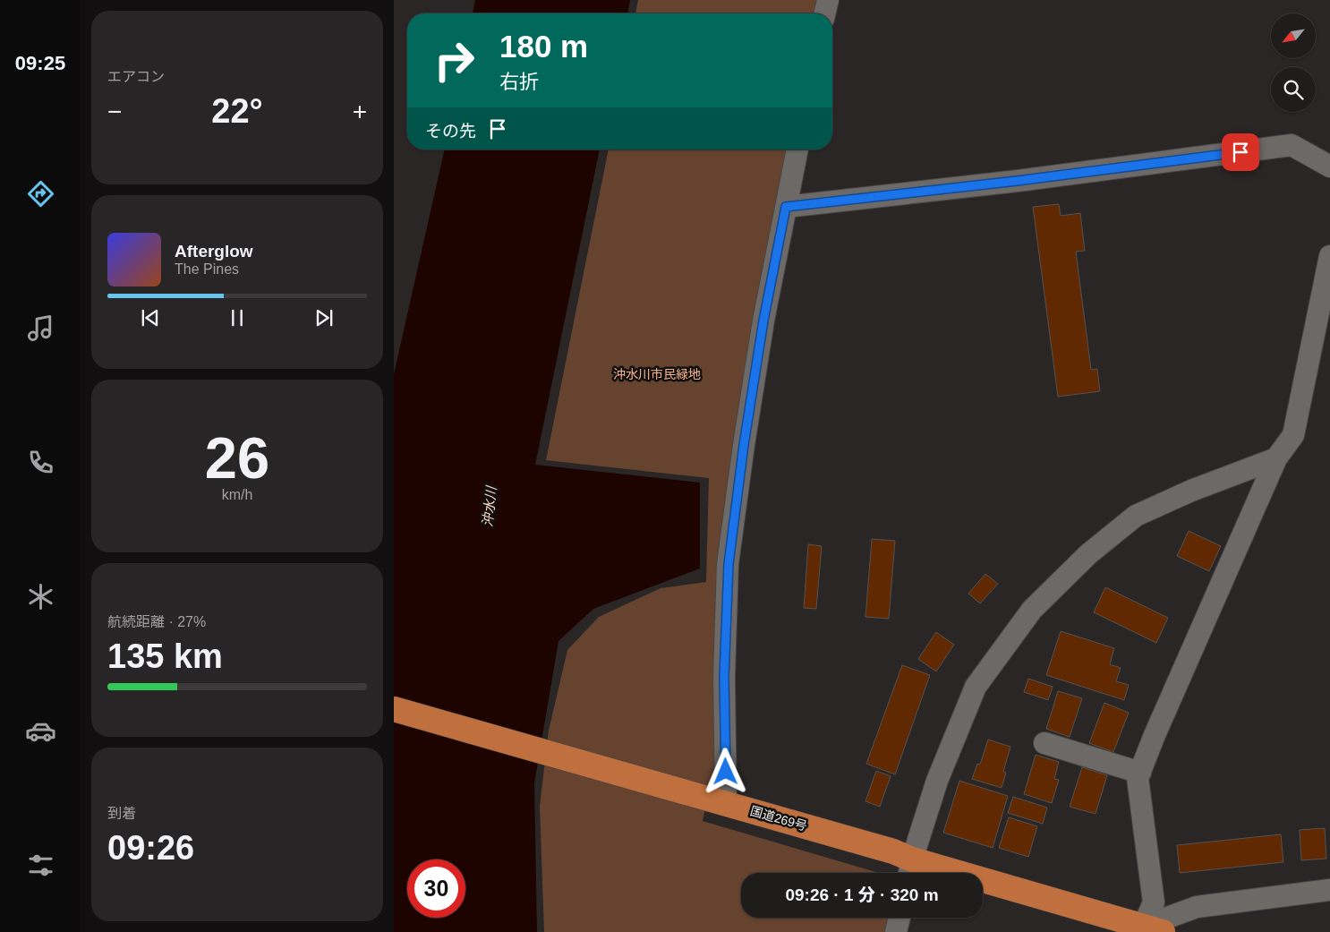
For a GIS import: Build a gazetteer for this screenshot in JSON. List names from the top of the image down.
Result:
{
  "streets": {
    "highway": ["国道269号"]
  },
  "water": ["沖水川"],
  "parks": ["沖水川市民緑地"],
  "north": "bottom left",
  "page": {
    "tabs": "09:25",
    "tile": [
      "エアコン",
      ["26", "km/h"],
      ["航続距離 · 27%", "135 km"],
      ["到着", "09:26"]
    ],
    "turn": ["180 m", "右折"],
    "heat": ["−", "22°", "+"],
    "then": "その先",
    "song": ["Afterglow", "The Pines"],
    "limit": "30",
    "trip": "09:26 · 1 分 · 320 m"
  }
}
